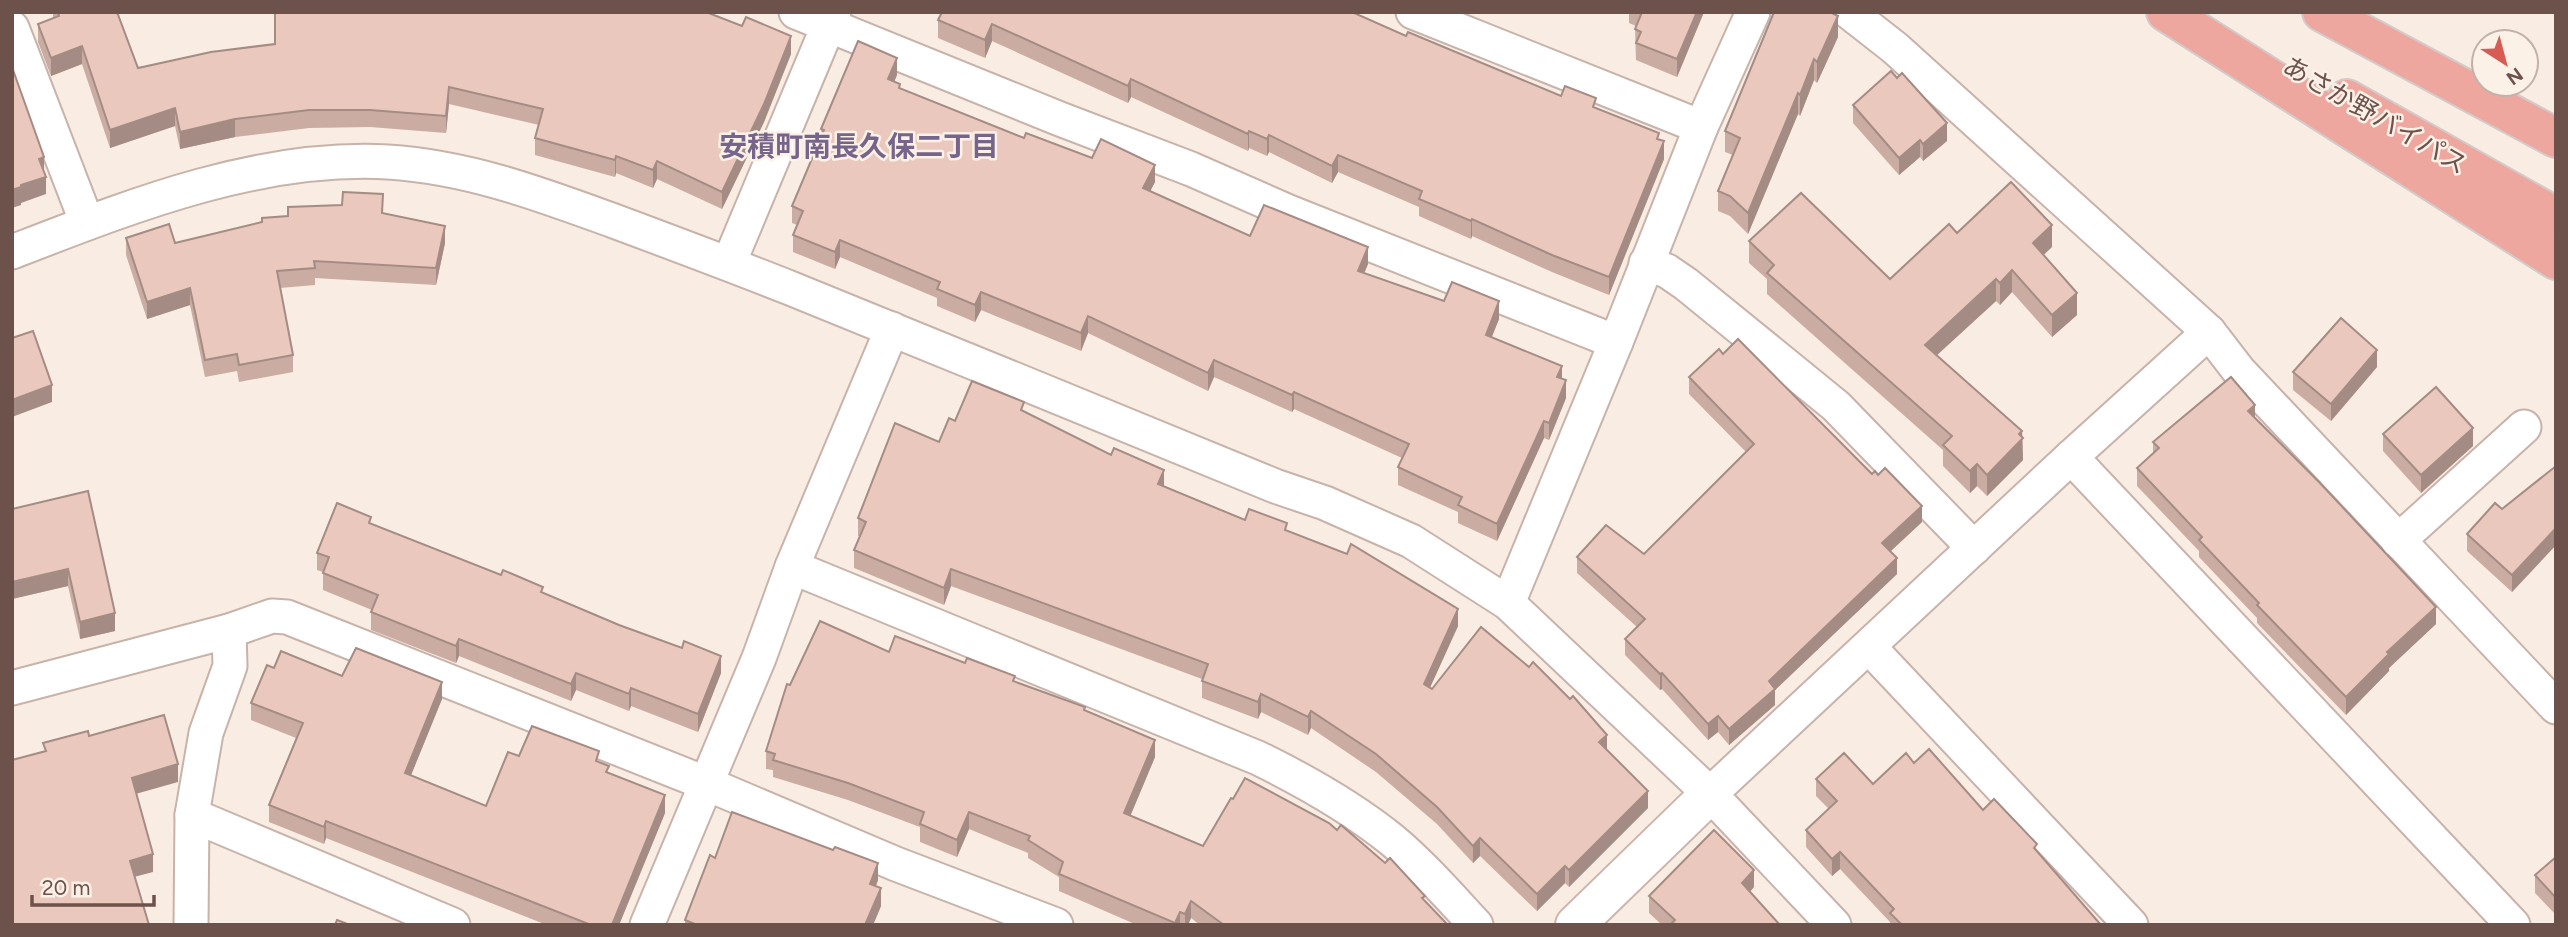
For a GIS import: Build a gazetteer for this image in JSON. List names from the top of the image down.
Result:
{
  "streets": {
    "highway": ["あさか野バイパス"]
  },
  "districts": ["安積町南長久保二丁目"],
  "scale_bar": "20 m",
  "north": "bottom right"
}
